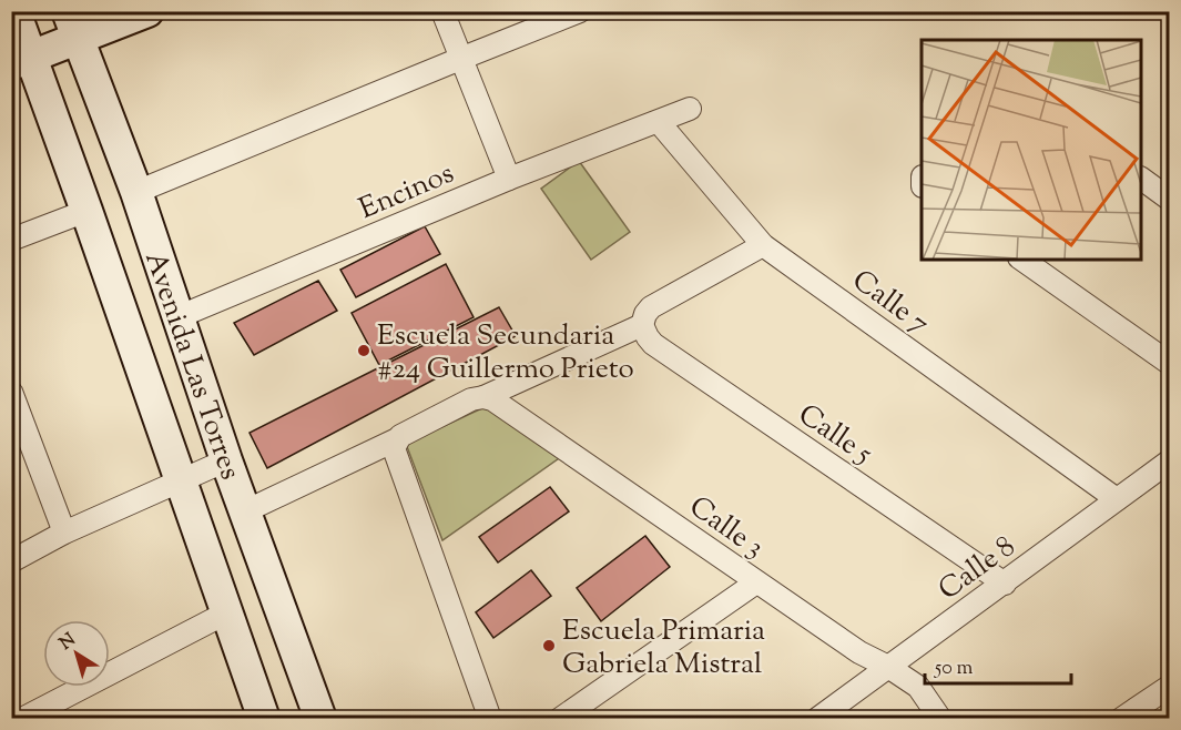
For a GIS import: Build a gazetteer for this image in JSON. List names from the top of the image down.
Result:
{
  "streets": {
    "street": [
      "Encinos",
      "Calle 7",
      "Avenida Las Torres",
      "Calle 5",
      "Calle 3",
      "Calle 8"
    ]
  },
  "crossings": [
    ["Encinos", "Calle 7"],
    ["Encinos", "Avenida Las Torres"],
    ["Calle 7", "Calle 8"],
    ["Calle 5", "Calle 8"],
    ["Calle 3", "Calle 8"]
  ],
  "places": ["Escuela Secundaria #24 Guillermo Prieto", "Escuela Primaria Gabriela Mistral"],
  "scale_bar": "50 m",
  "north": "top left"
}
